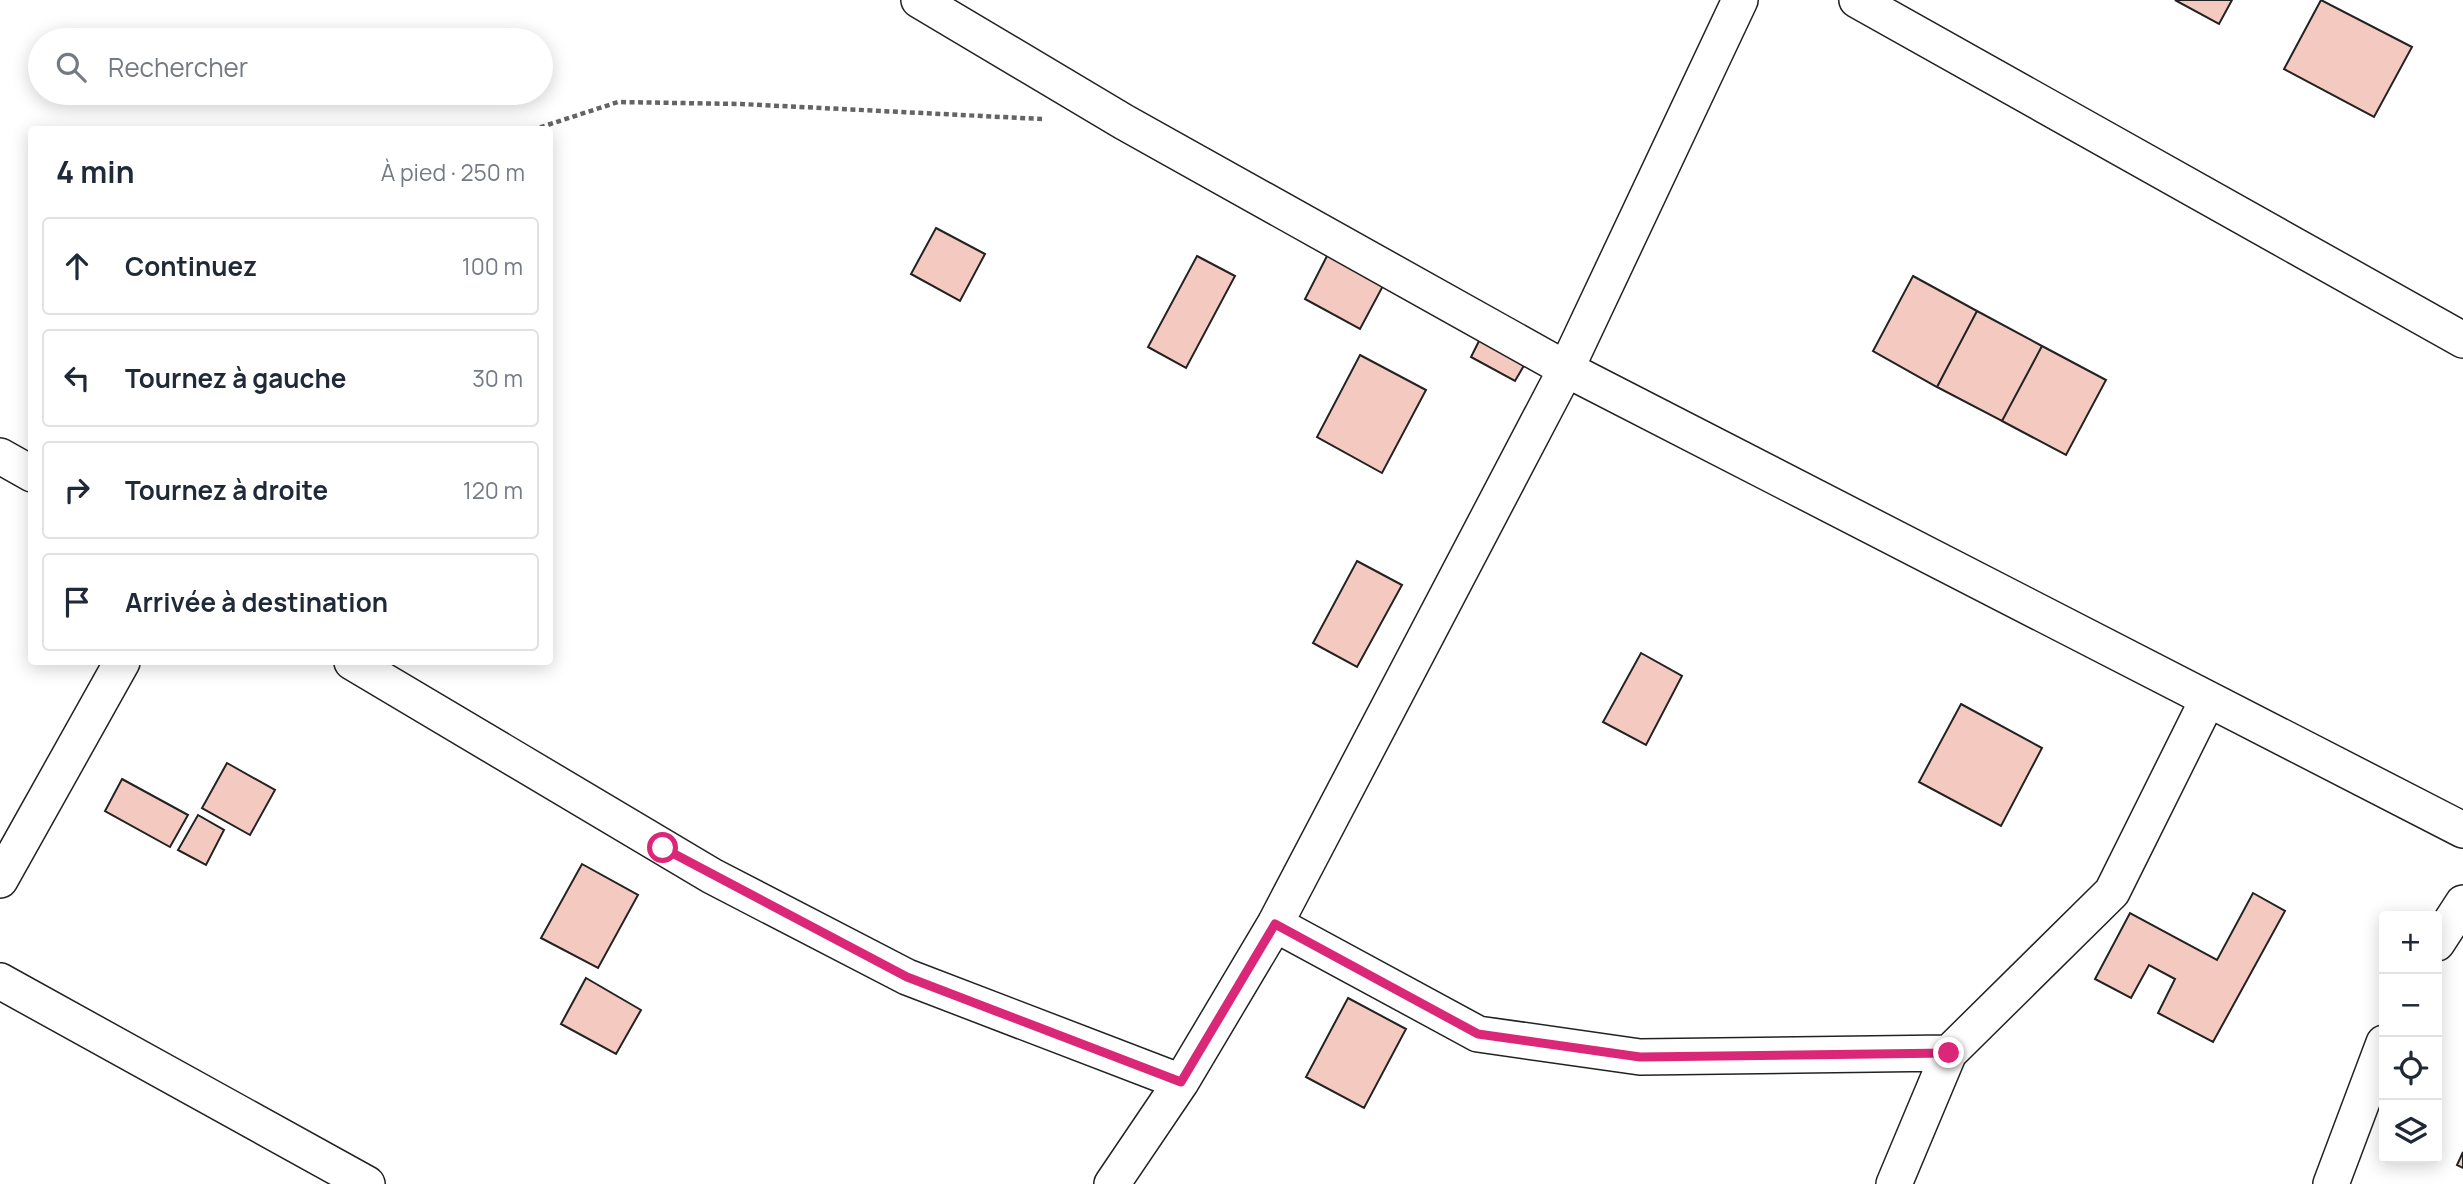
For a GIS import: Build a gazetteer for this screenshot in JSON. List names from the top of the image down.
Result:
{
  "page": {
    "search": "Rechercher",
    "heading": ["4 min", "À pied · 250 m"],
    "list": [
      ["Continuez", "100 m"],
      ["Tournez à gauche", "30 m"],
      ["Tournez à droite", "120 m"],
      "Arrivée à destination"
    ],
    "map_buttons": ["+", "−"]
  }
}
